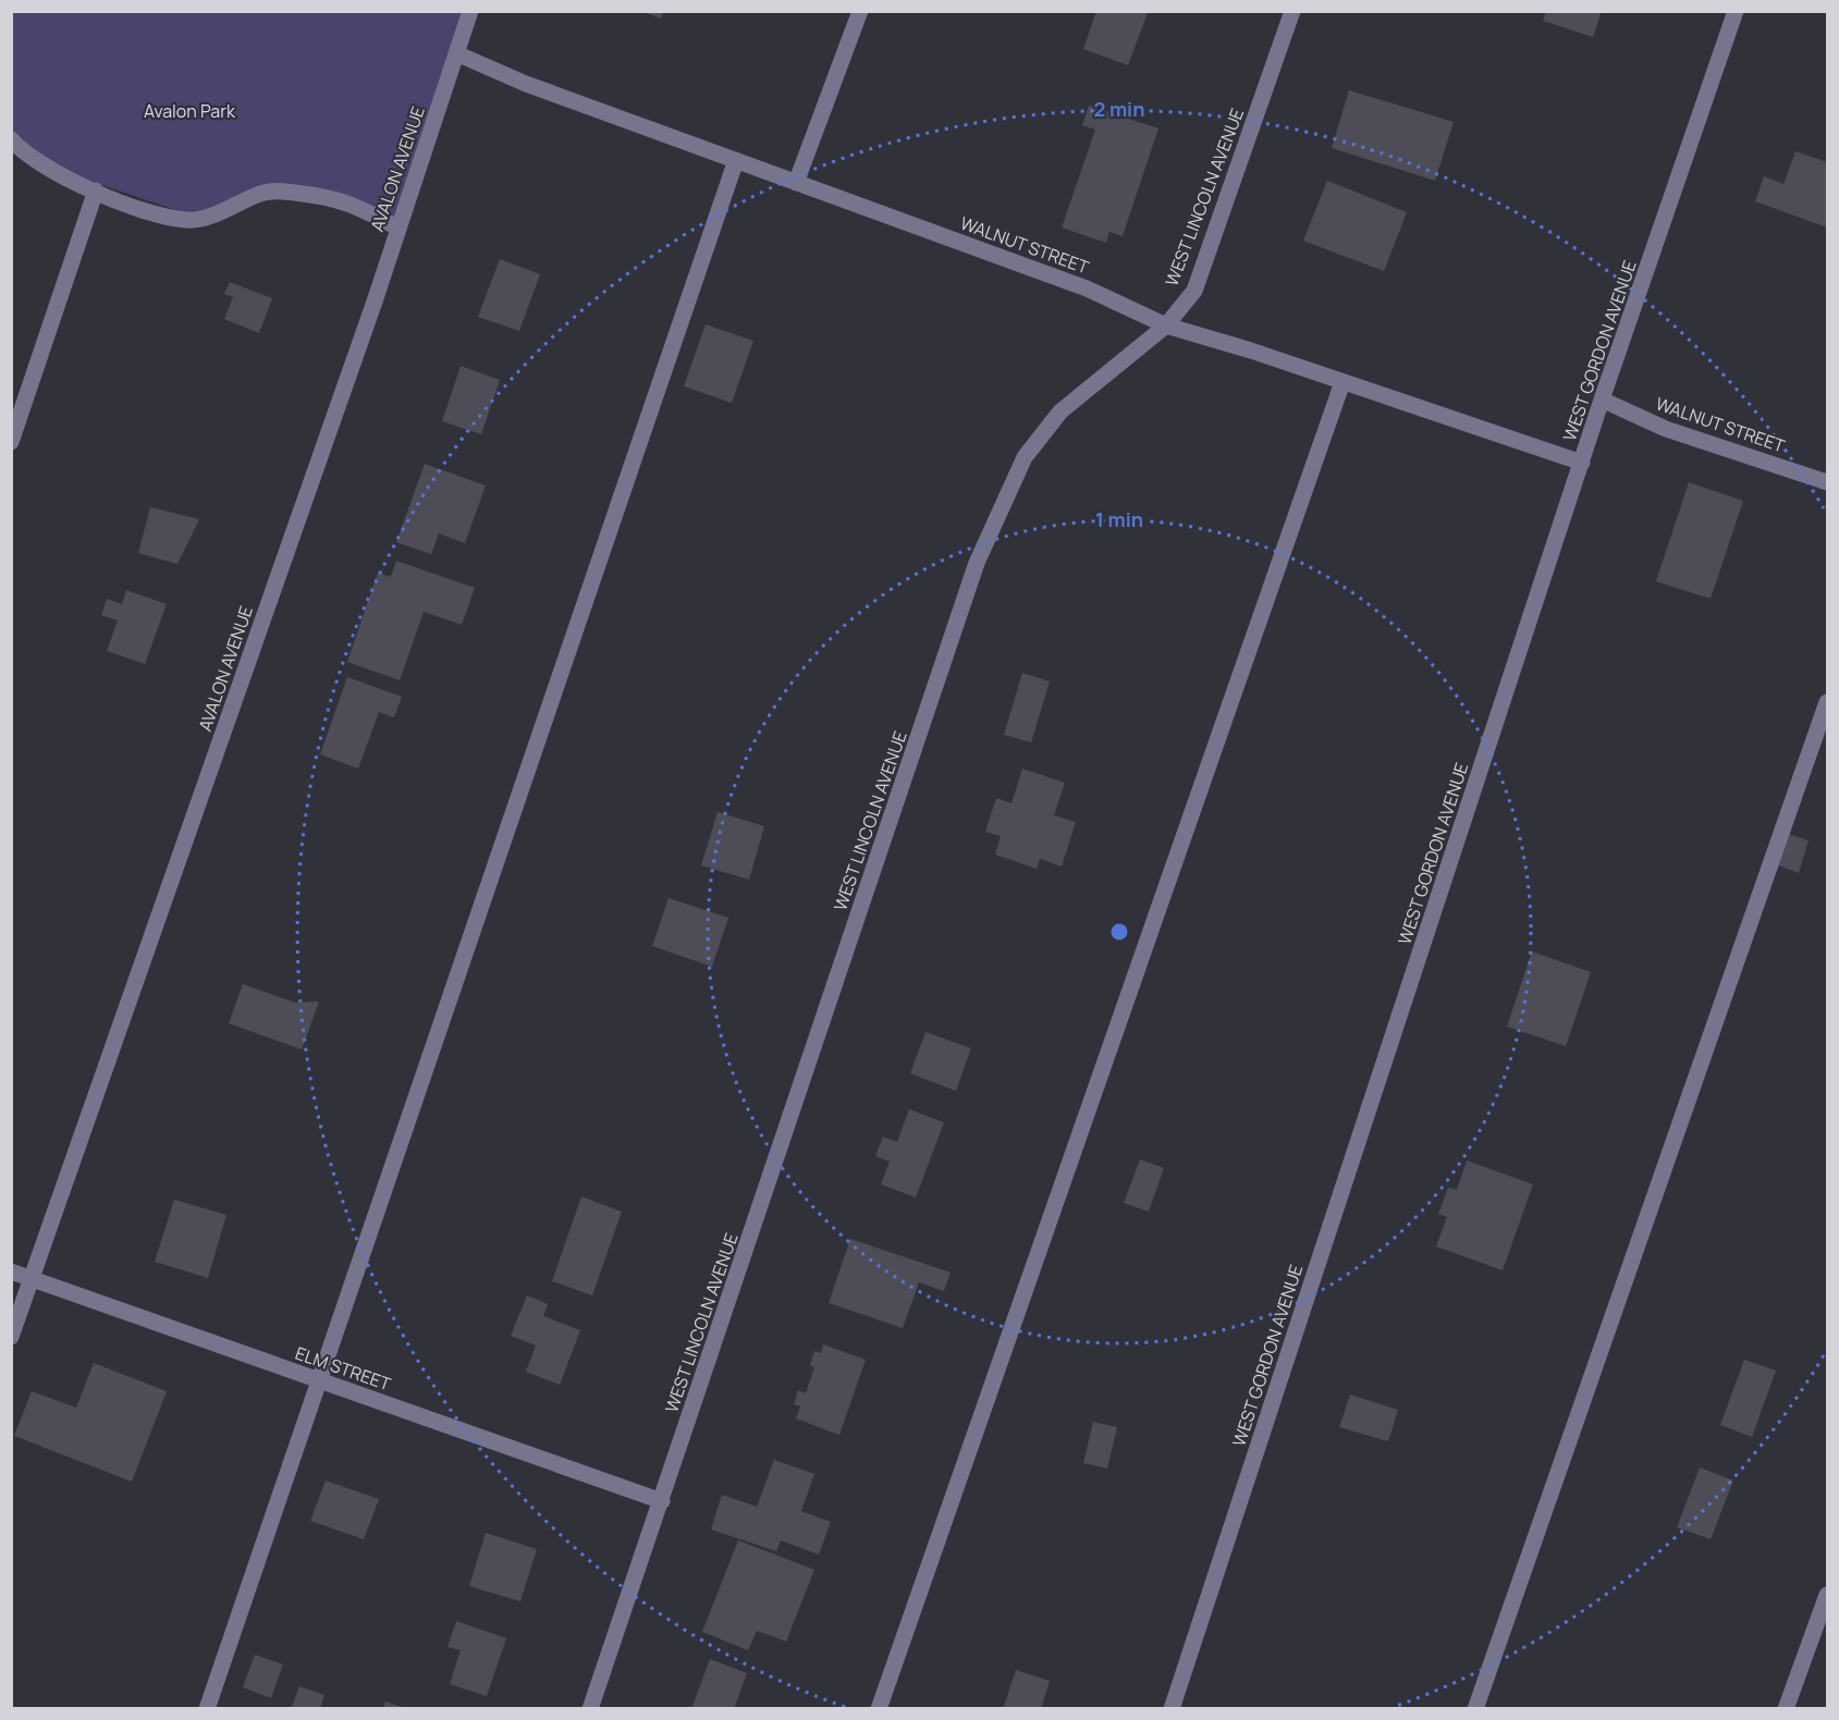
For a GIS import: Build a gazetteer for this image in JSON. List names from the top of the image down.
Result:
{
  "streets": {
    "street": [
      "AVALON AVENUE",
      "WEST LINCOLN AVENUE",
      "WALNUT STREET",
      "WEST GORDON AVENUE",
      "ELM STREET"
    ]
  },
  "crossings": [
    ["AVALON AVENUE", "WALNUT STREET"],
    ["AVALON AVENUE", "ELM STREET"],
    ["WEST LINCOLN AVENUE", "WALNUT STREET"],
    ["WEST LINCOLN AVENUE", "ELM STREET"],
    ["WALNUT STREET", "WEST GORDON AVENUE"]
  ],
  "parks": ["Avalon Park"],
  "rings": ["2 min", "1 min"]
}
